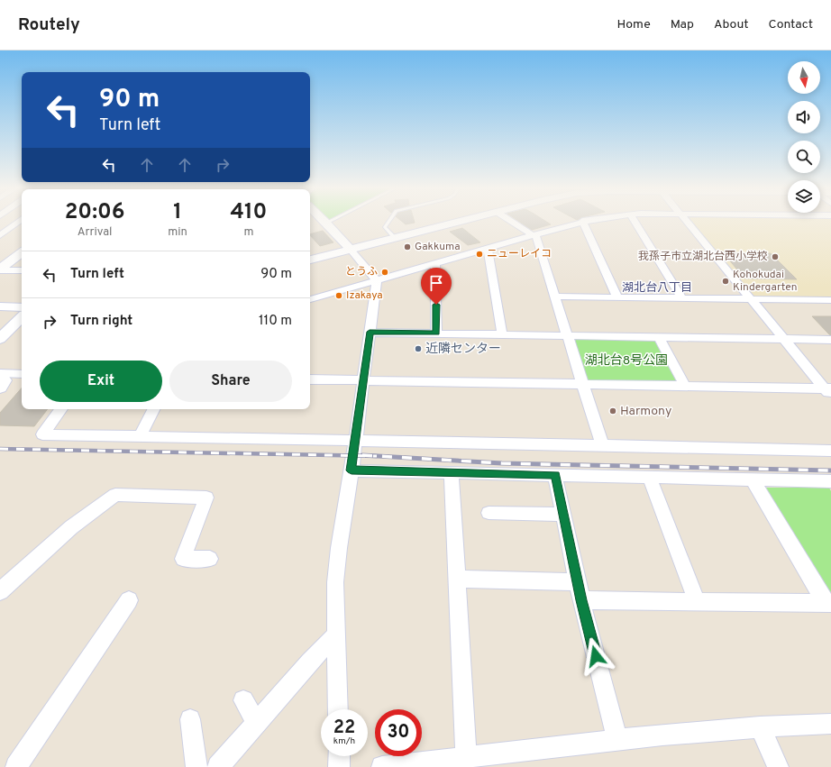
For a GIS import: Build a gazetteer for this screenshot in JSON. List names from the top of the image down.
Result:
{
  "districts": ["湖北台八丁目"],
  "parks": ["湖北台8号公園"],
  "places": [
    "Gakkuma",
    "ニューレイコ",
    "我孫子市立湖北台西小学校",
    "とうふ",
    "Kohokudai Kindergarten",
    "Izakaya",
    "近隣センター",
    "Harmony"
  ],
  "north": "bottom",
  "page": {
    "header": "Routely",
    "nav": [
      "Home",
      "Map",
      "About",
      "Contact"
    ],
    "turn": ["90 m", "Turn left"],
    "eta": [
      "20:06",
      "Arrival",
      "1",
      "min",
      "410",
      "m"
    ],
    "list": [
      {
        "name": "Turn left",
        "value": "90 m"
      },
      {
        "name": "Turn right",
        "value": "110 m"
      }
    ],
    "buttons": ["Exit", "Share"],
    "speed": "22 km/h",
    "limit": "30"
  }
}
